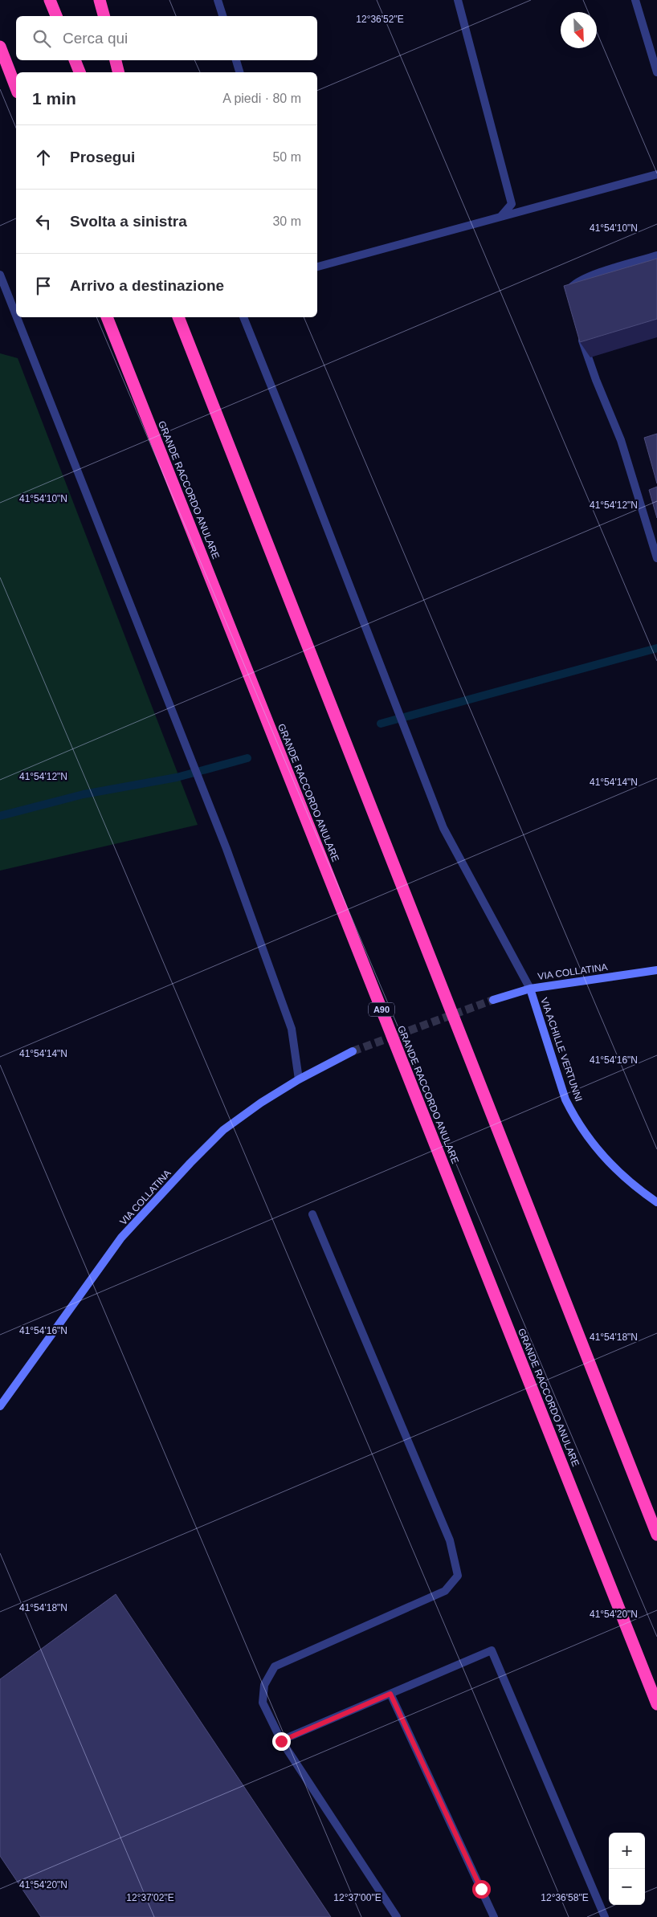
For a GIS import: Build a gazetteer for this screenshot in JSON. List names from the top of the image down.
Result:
{
  "streets": {
    "highway": ["GRANDE RACCORDO ANULARE", "A90"],
    "street": ["VIA COLLATINA", "VIA ACHILLE VERTUNNI"]
  },
  "crossings": [
    ["VIA COLLATINA", "VIA ACHILLE VERTUNNI"]
  ],
  "north": "bottom right",
  "page": {
    "search": "Cerca qui",
    "heading": ["1 min", "A piedi · 80 m"],
    "list": [
      ["Prosegui", "50 m"],
      ["Svolta a sinistra", "30 m"],
      "Arrivo a destinazione"
    ],
    "map_buttons": ["+", "−"]
  },
  "coordinates": [
    "12°36'52\"E",
    "41°54'10\"N",
    "41°54'12\"N",
    "41°54'14\"N",
    "41°54'16\"N",
    "41°54'18\"N",
    "41°54'20\"N",
    "12°37'02\"E",
    "12°37'00\"E",
    "12°36'58\"E"
  ]
}
